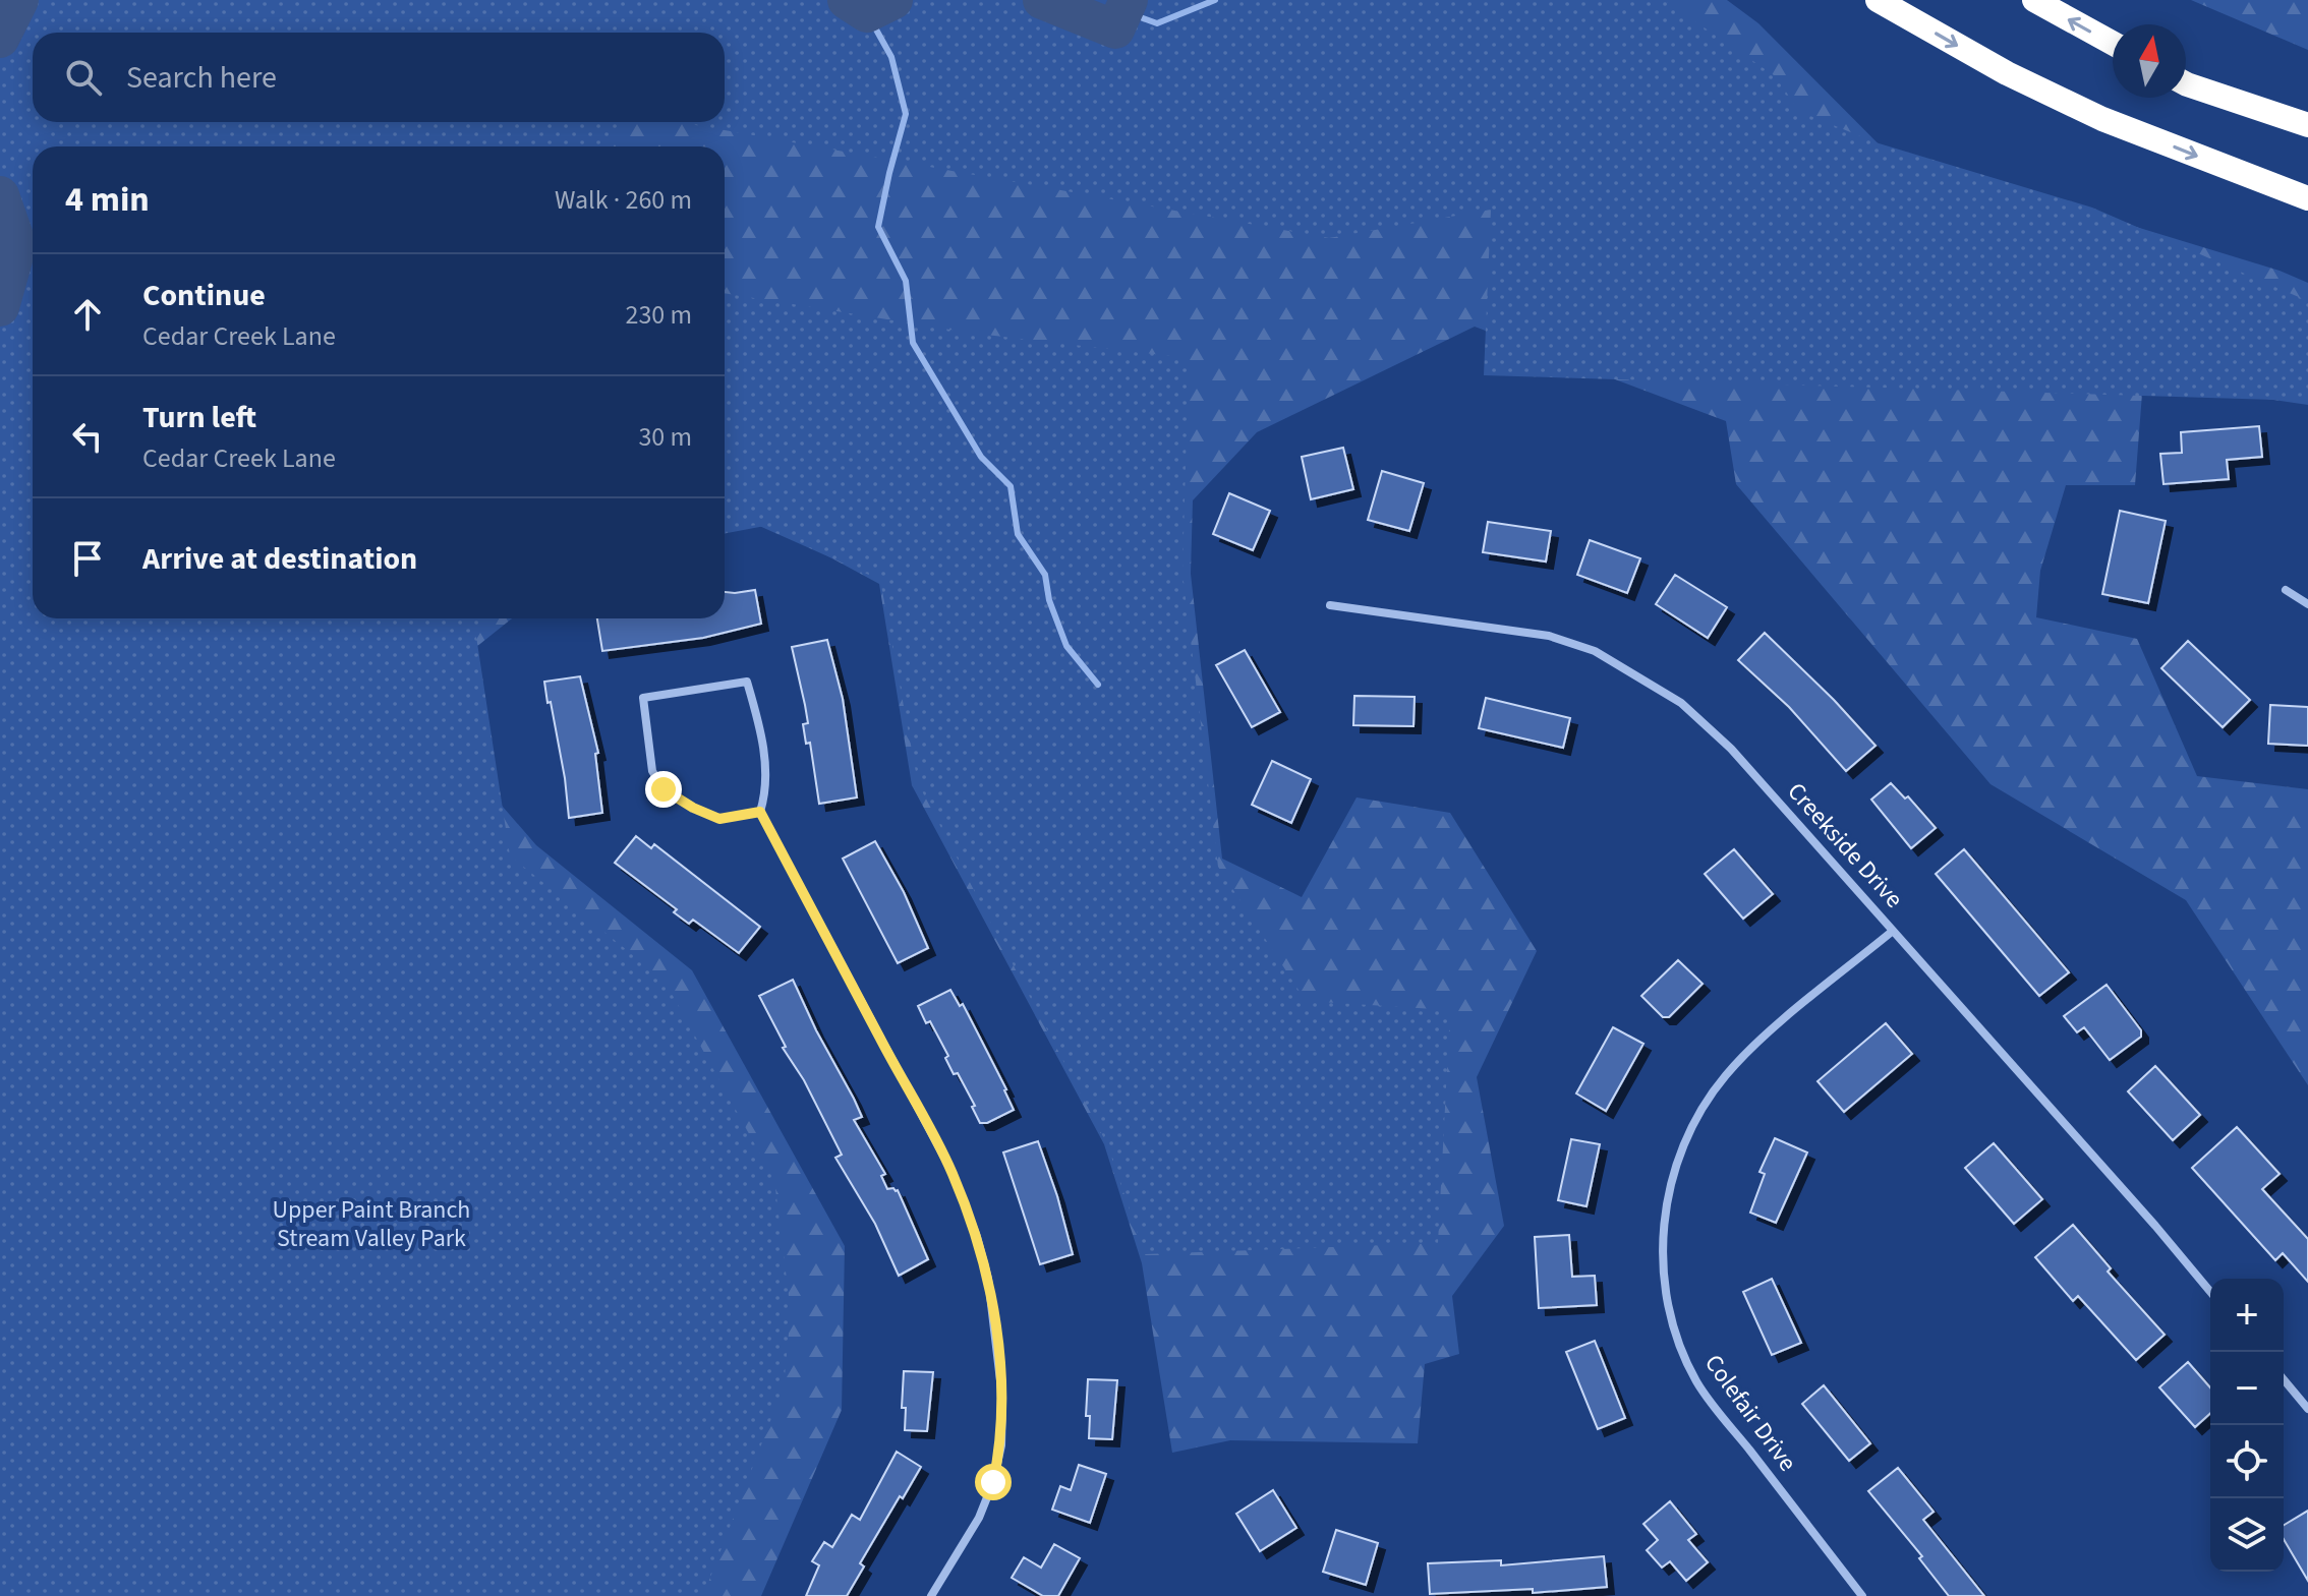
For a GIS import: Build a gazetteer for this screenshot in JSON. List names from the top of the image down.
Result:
{
  "streets": {
    "street": ["Creekside Drive", "Colefair Drive"]
  },
  "crossings": [
    ["Creekside Drive", "Colefair Drive"]
  ],
  "parks": ["Upper Paint Branch Stream Valley Park"],
  "north": "top",
  "page": {
    "search": "Search here",
    "heading": ["4 min", "Walk · 260 m"],
    "list": [
      ["Continue", "Cedar Creek Lane", "230 m"],
      ["Turn left", "Cedar Creek Lane", "30 m"],
      "Arrive at destination"
    ],
    "map_buttons": ["+", "−"]
  }
}
